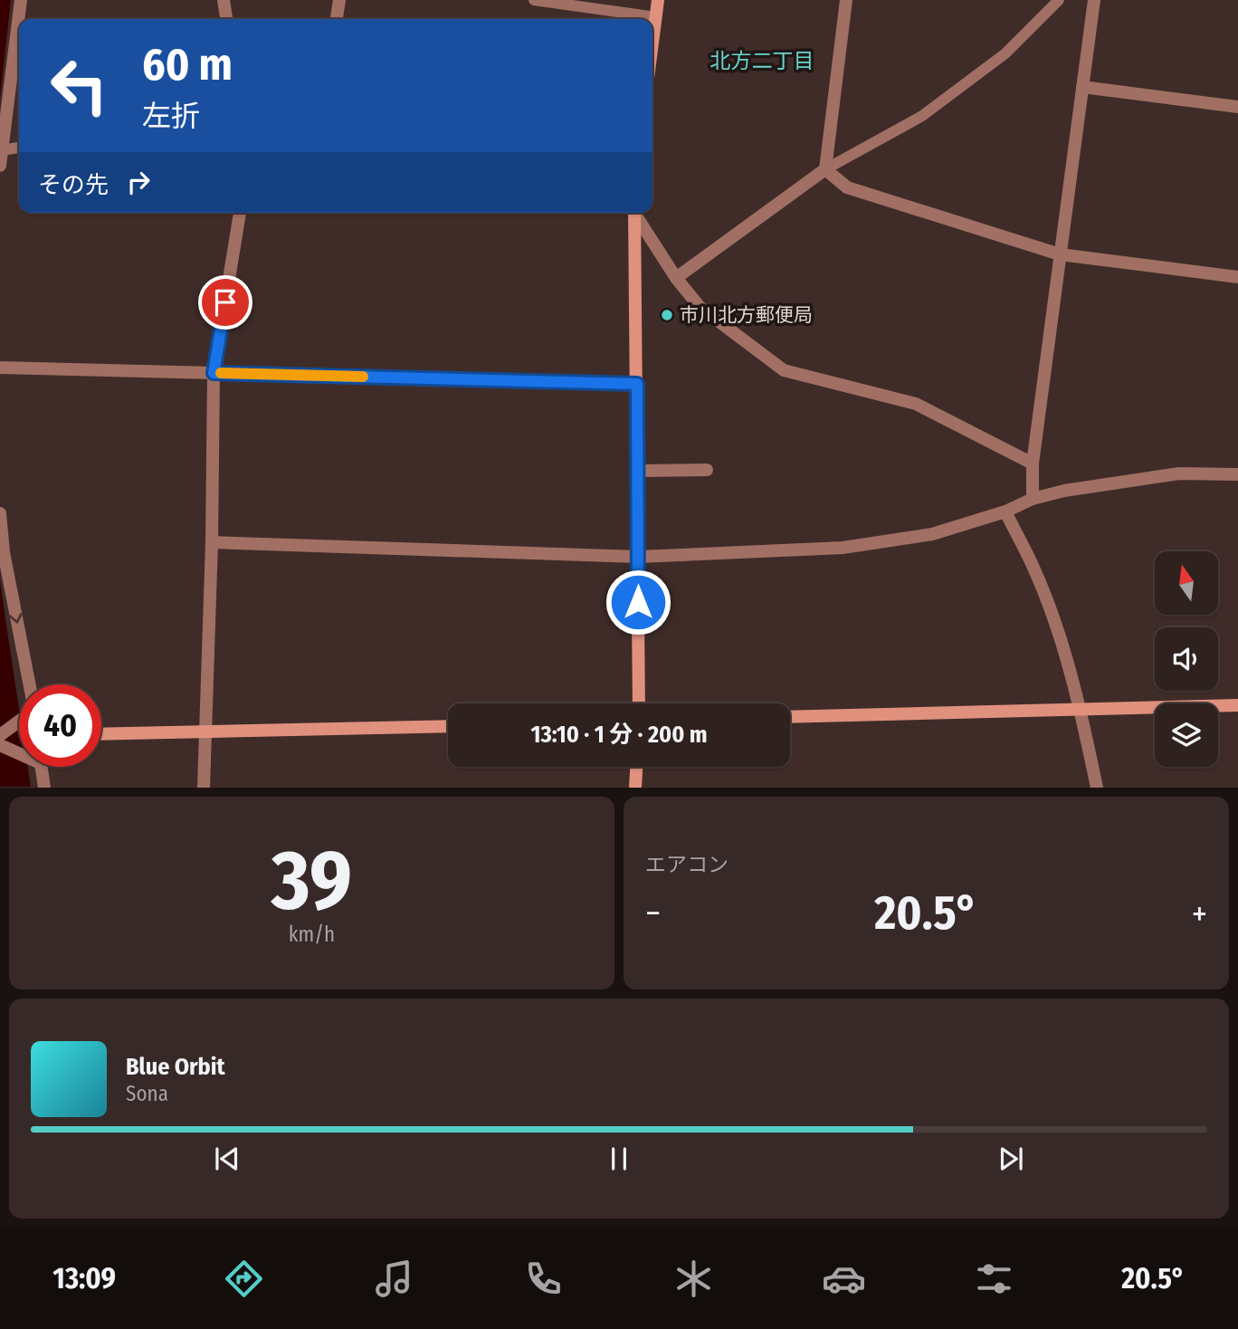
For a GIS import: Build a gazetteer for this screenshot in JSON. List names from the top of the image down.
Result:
{
  "districts": ["北方二丁目"],
  "places": ["市川北方郵便局"],
  "north": "top",
  "page": {
    "turn": ["60 m", "左折"],
    "then": "その先",
    "limit": "40",
    "trip": "13:10 · 1 分 · 200 m",
    "tile": [
      ["39", "km/h"],
      "エアコン"
    ],
    "heat": ["−", "20.5°", "+"],
    "song": ["Blue Orbit", "Sona"],
    "tabs": ["13:09", "20.5°"]
  }
}
